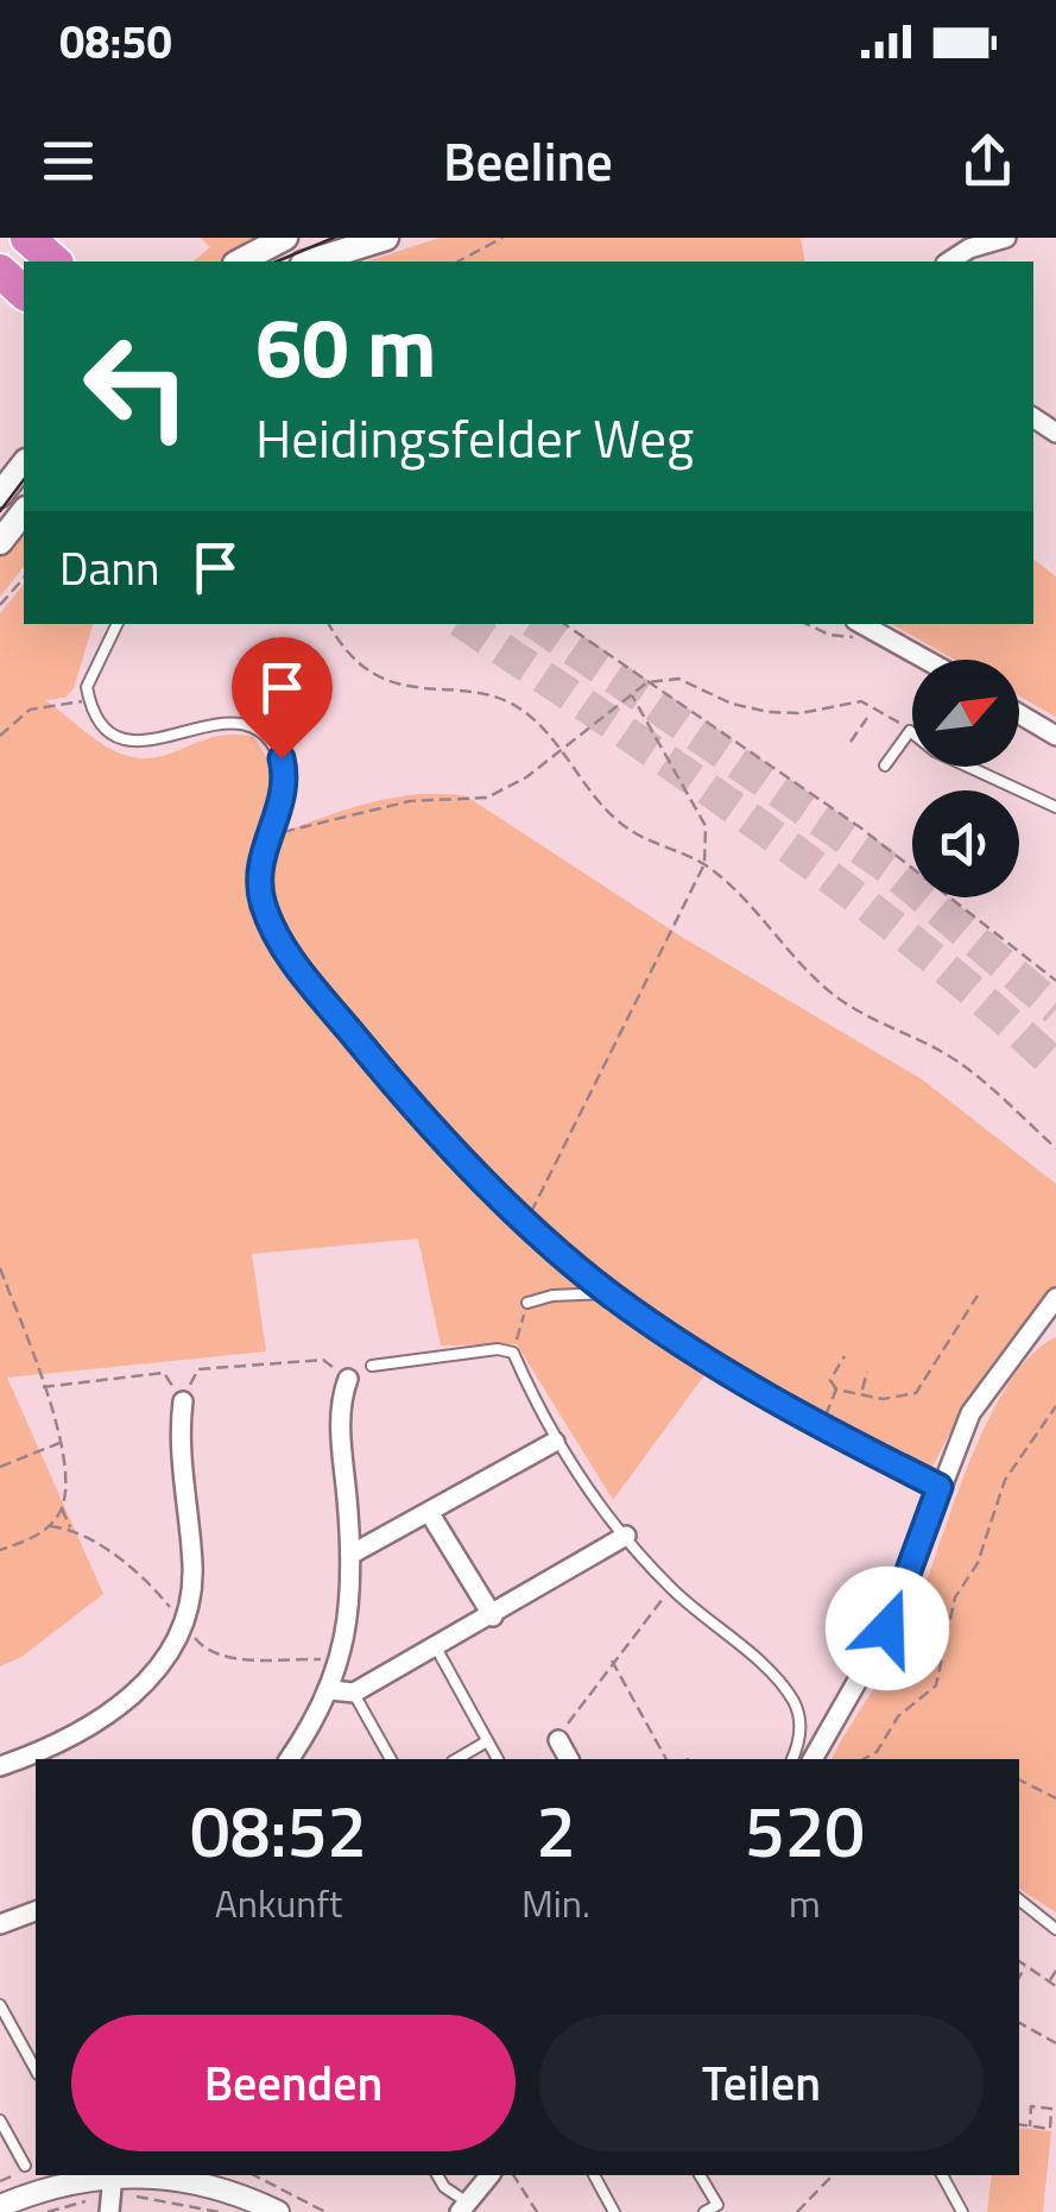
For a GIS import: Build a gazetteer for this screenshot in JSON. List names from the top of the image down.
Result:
{
  "north": "top right",
  "page": {
    "status": "08:50",
    "header": "Beeline",
    "turn": ["60 m", "Heidingsfelder Weg"],
    "then": "Dann",
    "eta": [
      "08:52",
      "Ankunft",
      "2",
      "Min.",
      "520",
      "m"
    ],
    "buttons": ["Beenden", "Teilen"]
  }
}
